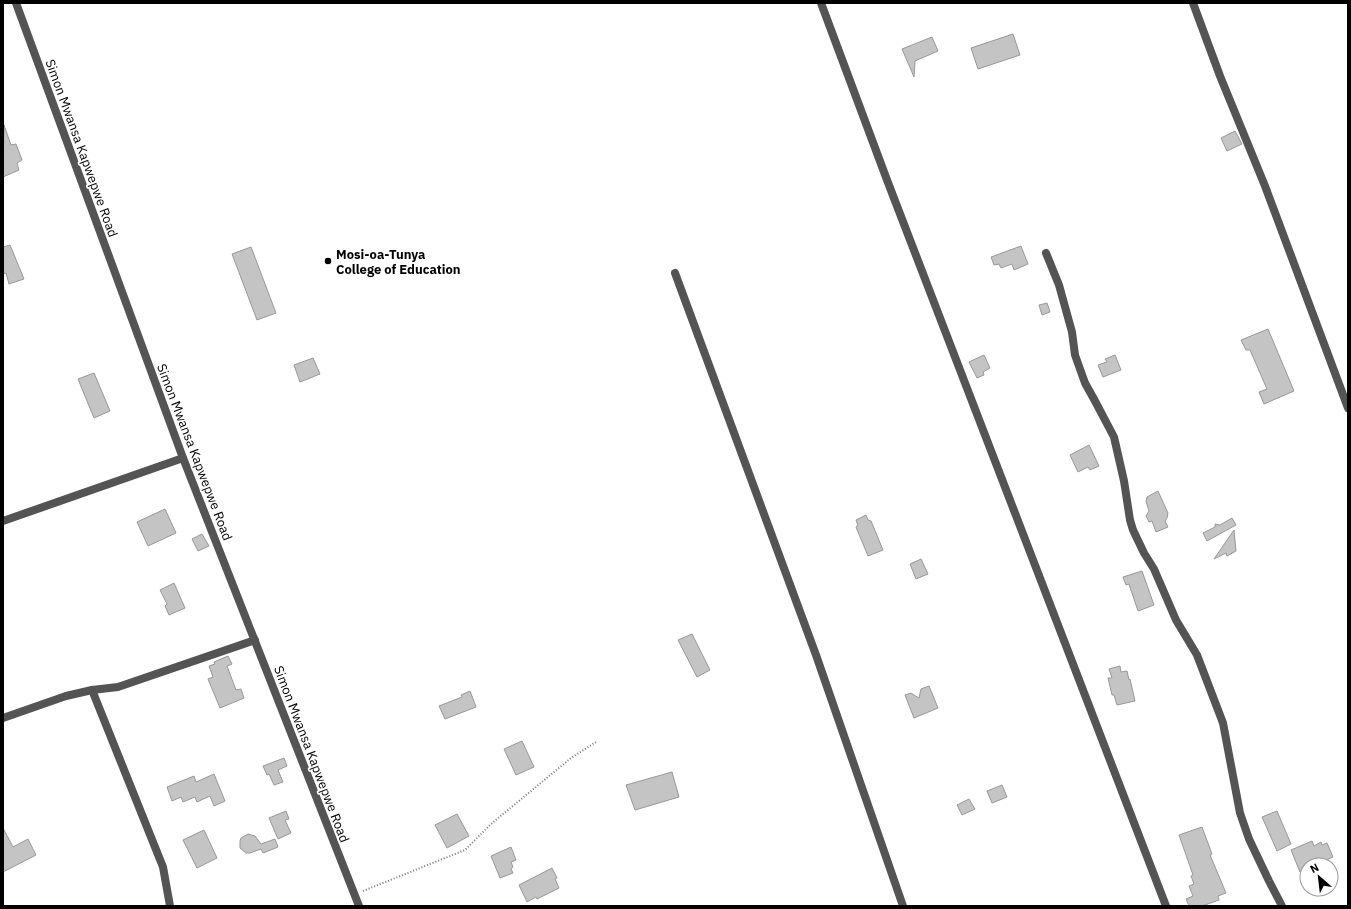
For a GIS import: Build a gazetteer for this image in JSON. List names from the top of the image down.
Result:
{
  "streets": {
    "street": ["Simon Mwansa Kapwepwe Road"]
  },
  "places": ["Mosi-oa-Tunya College of Education"],
  "north": "top left"
}
